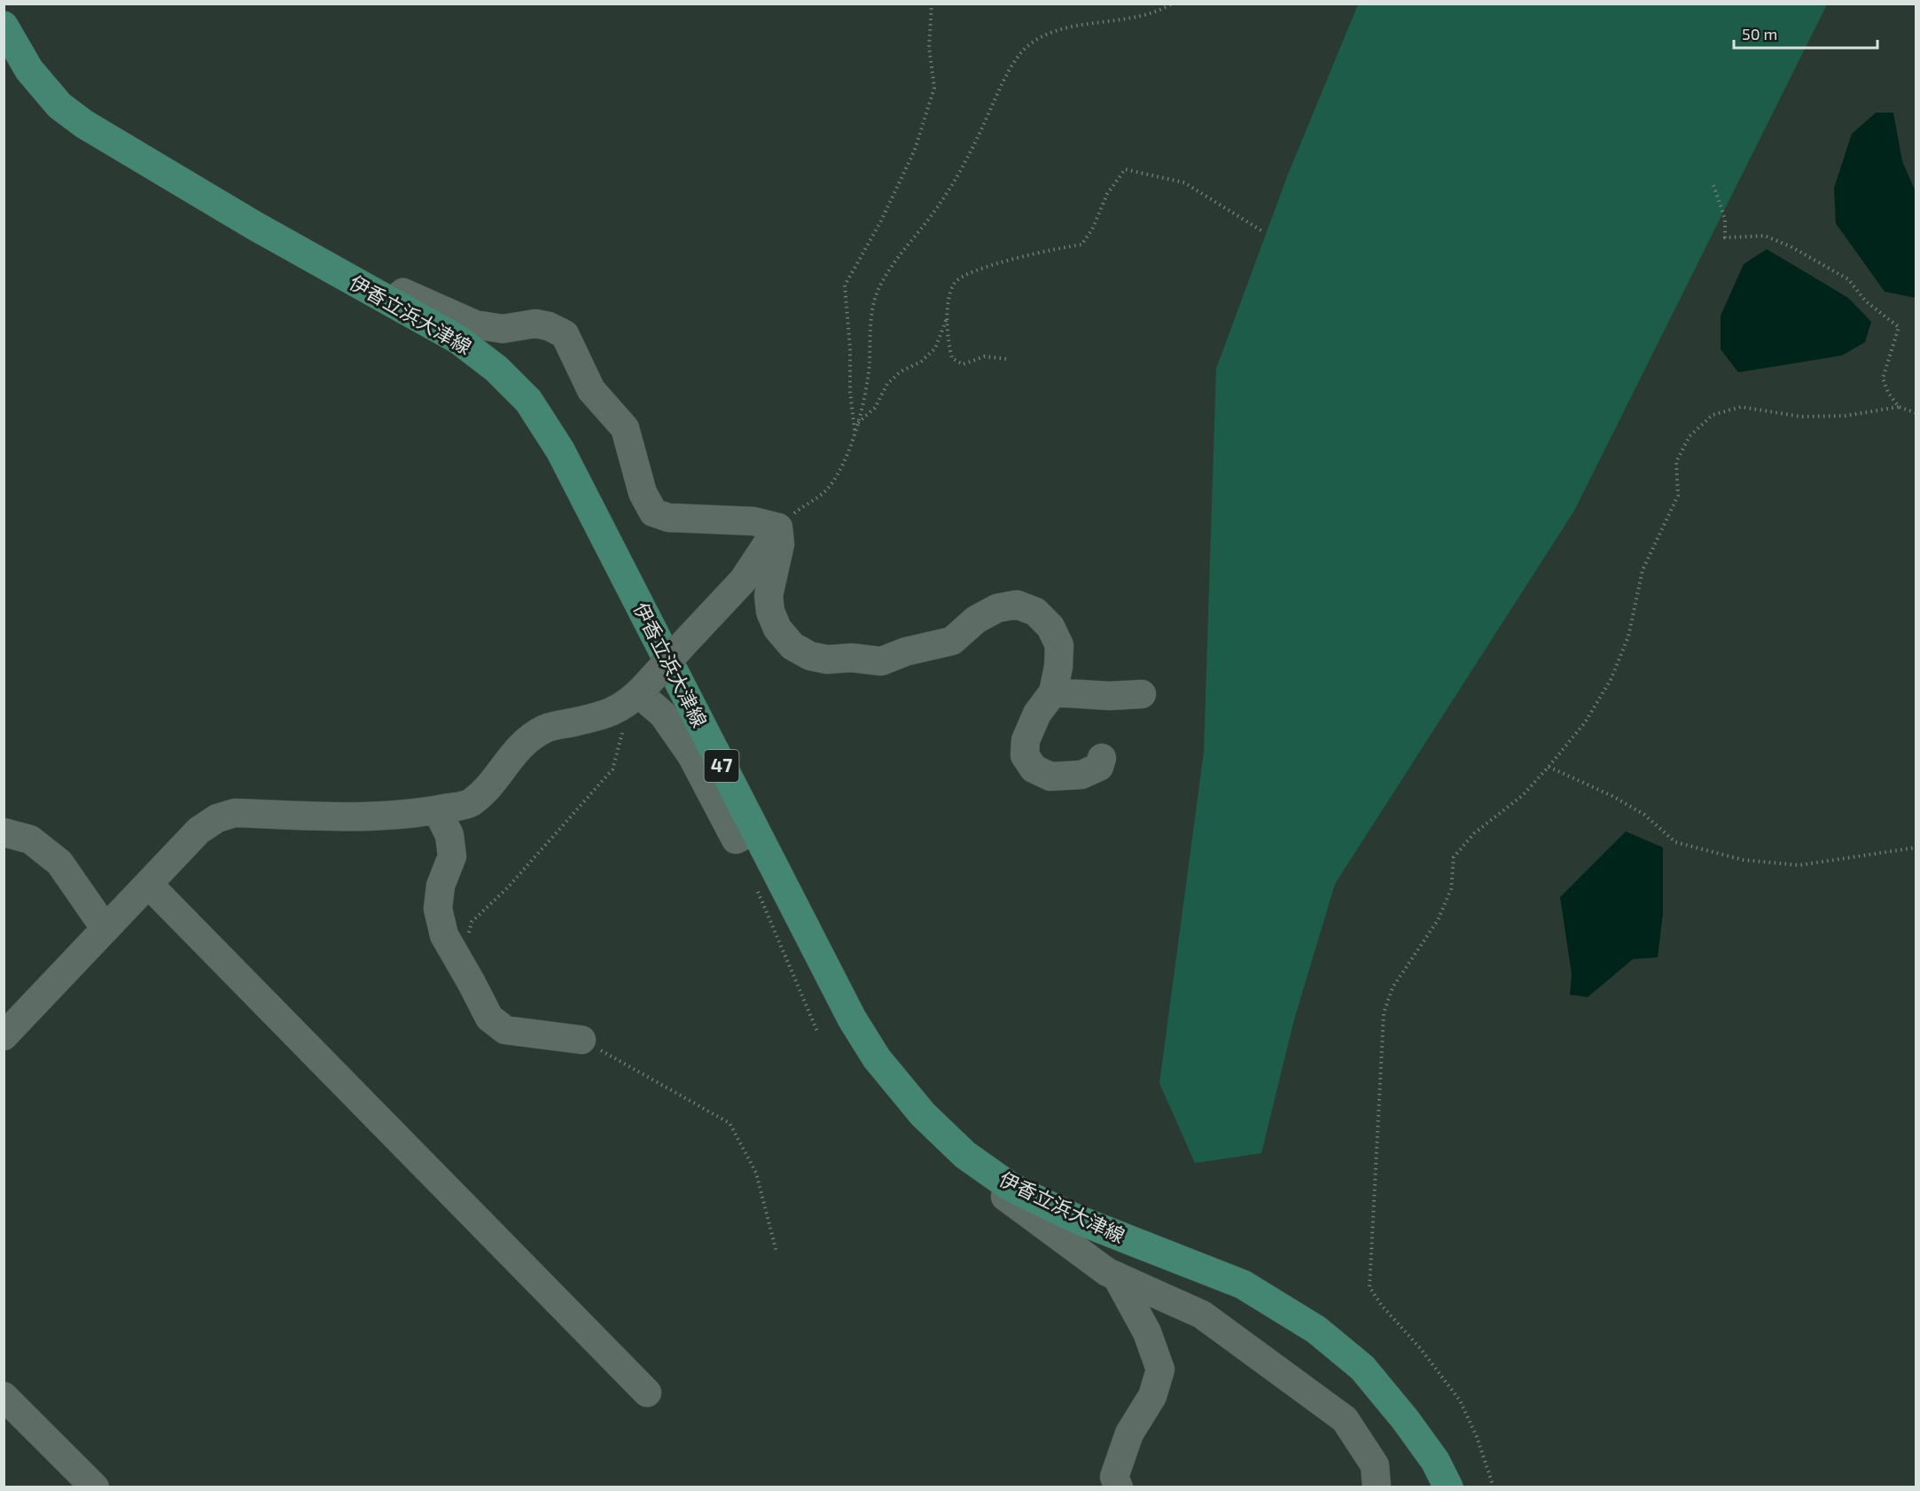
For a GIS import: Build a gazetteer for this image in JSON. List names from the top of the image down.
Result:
{
  "streets": {
    "main road": ["伊香立浜大津線", "47"]
  },
  "scale_bar": "50 m"
}
